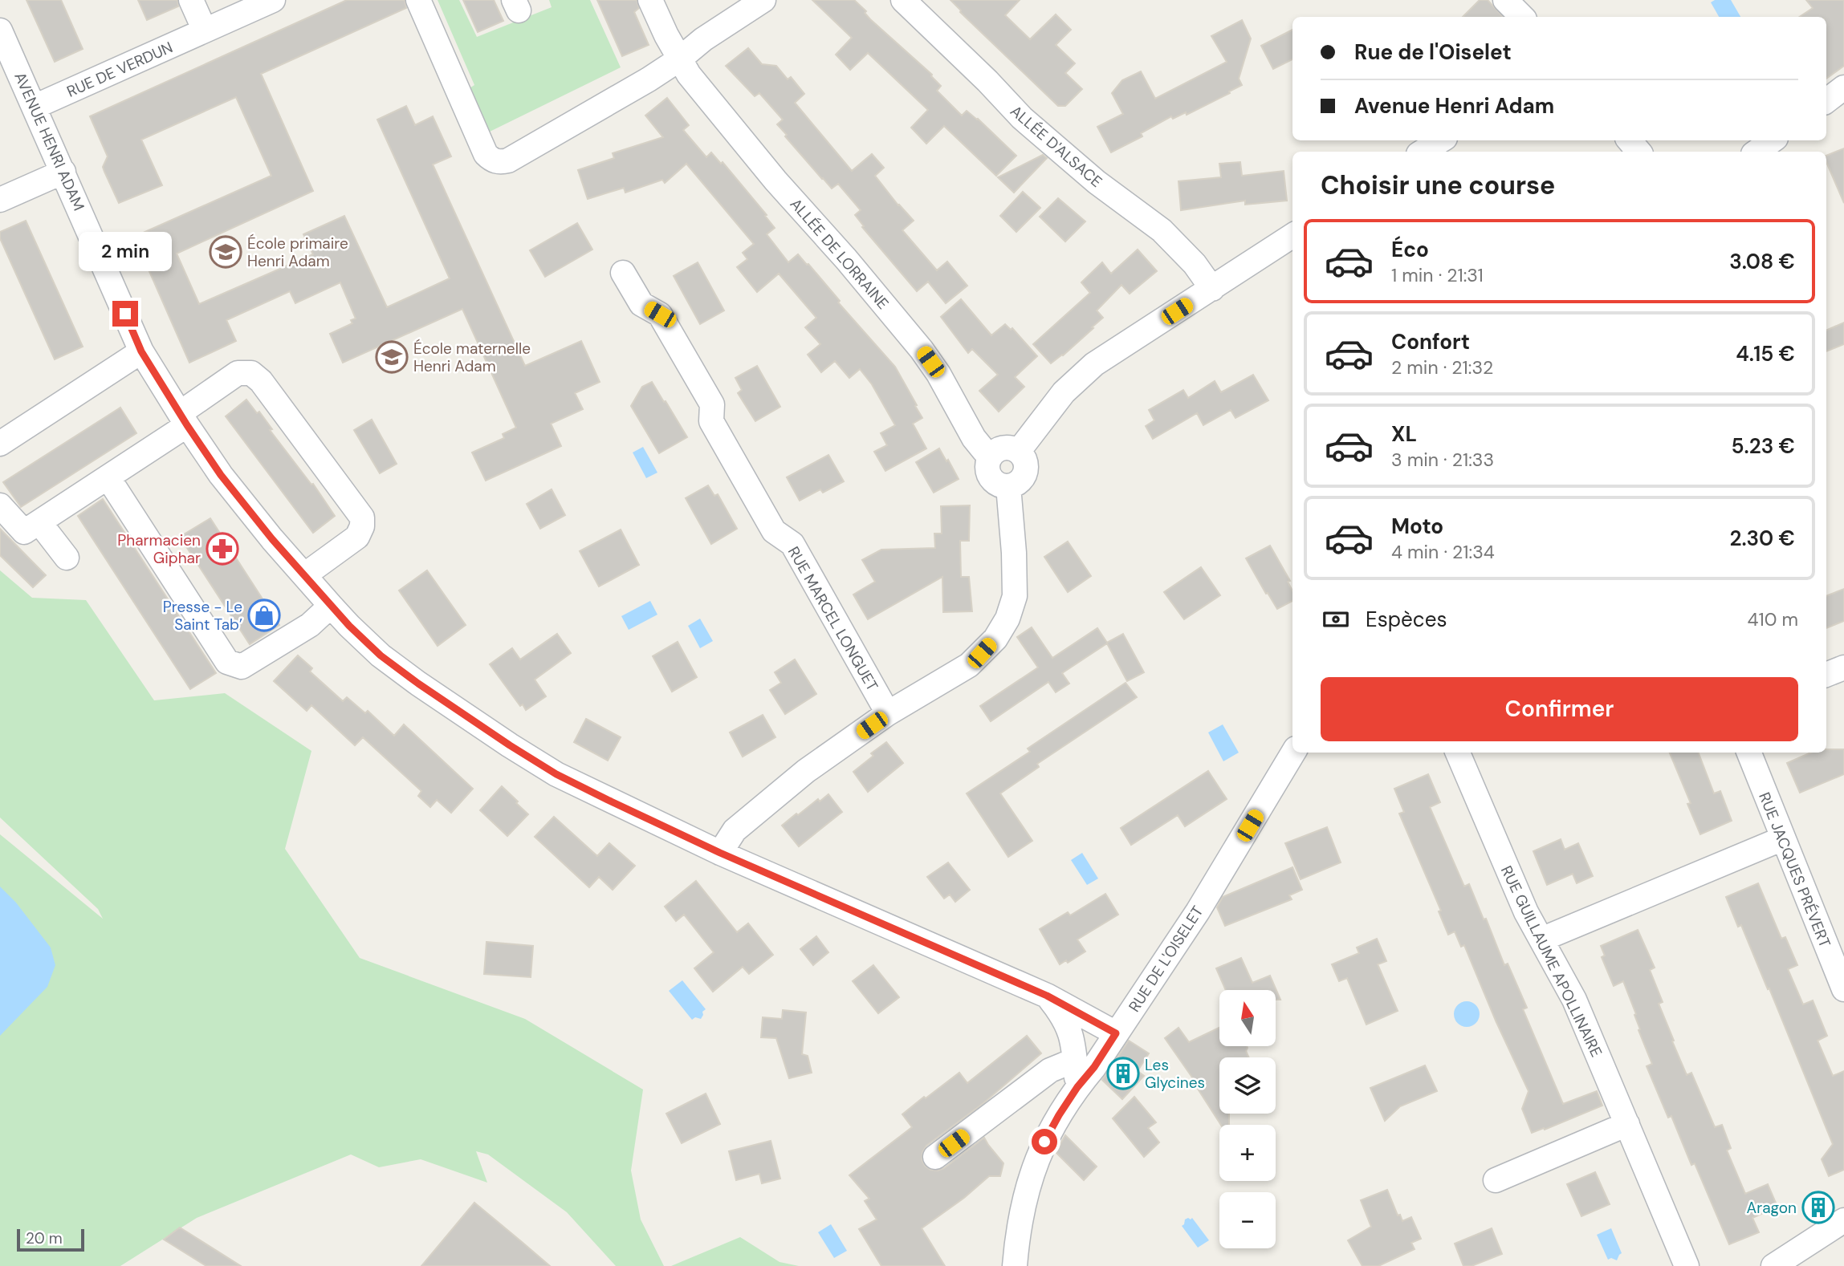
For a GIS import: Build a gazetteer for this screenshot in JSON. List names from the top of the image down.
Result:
{
  "streets": {
    "street": [
      "RUE DE VERDUN",
      "AVENUE HENRI ADAM",
      "ALLÉE D'ALSACE",
      "ALLÉE DE LORRAINE",
      "RUE MARCEL LONGUET",
      "RUE JACQUES PRÉVERT",
      "RUE DE L'OISELET",
      "RUE GUILLAUME APOLLINAIRE"
    ]
  },
  "crossings": [
    ["RUE DE VERDUN", "AVENUE HENRI ADAM"],
    ["AVENUE HENRI ADAM", "RUE DE L'OISELET"]
  ],
  "places": {
    "school or university": ["École primaire Henri Adam", "École maternelle Henri Adam"],
    "pharmacy": ["Pharmacien Giphar"],
    "shop": ["Presse - Le Saint Tab’"],
    "building": ["Les Glycines", "Aragon"]
  },
  "scale_bar": "20 m",
  "north": "top",
  "page": {
    "banner": ["Rue de l'Oiselet", "Avenue Henri Adam"],
    "heading": "Choisir une course",
    "list": [
      {
        "name": "Éco",
        "note": "1 min · 21:31",
        "value": "3.08 €"
      },
      {
        "name": "Confort",
        "note": "2 min · 21:32",
        "value": "4.15 €"
      },
      {
        "name": "XL",
        "note": "3 min · 21:33",
        "value": "5.23 €"
      },
      {
        "name": "Moto",
        "note": "4 min · 21:34",
        "value": "2.30 €"
      }
    ],
    "bubble": "2 min",
    "pay": ["Espèces", "410 m"],
    "buttons": "Confirmer",
    "map_buttons": ["+", "−"],
    "scale": "20 m"
  }
}
